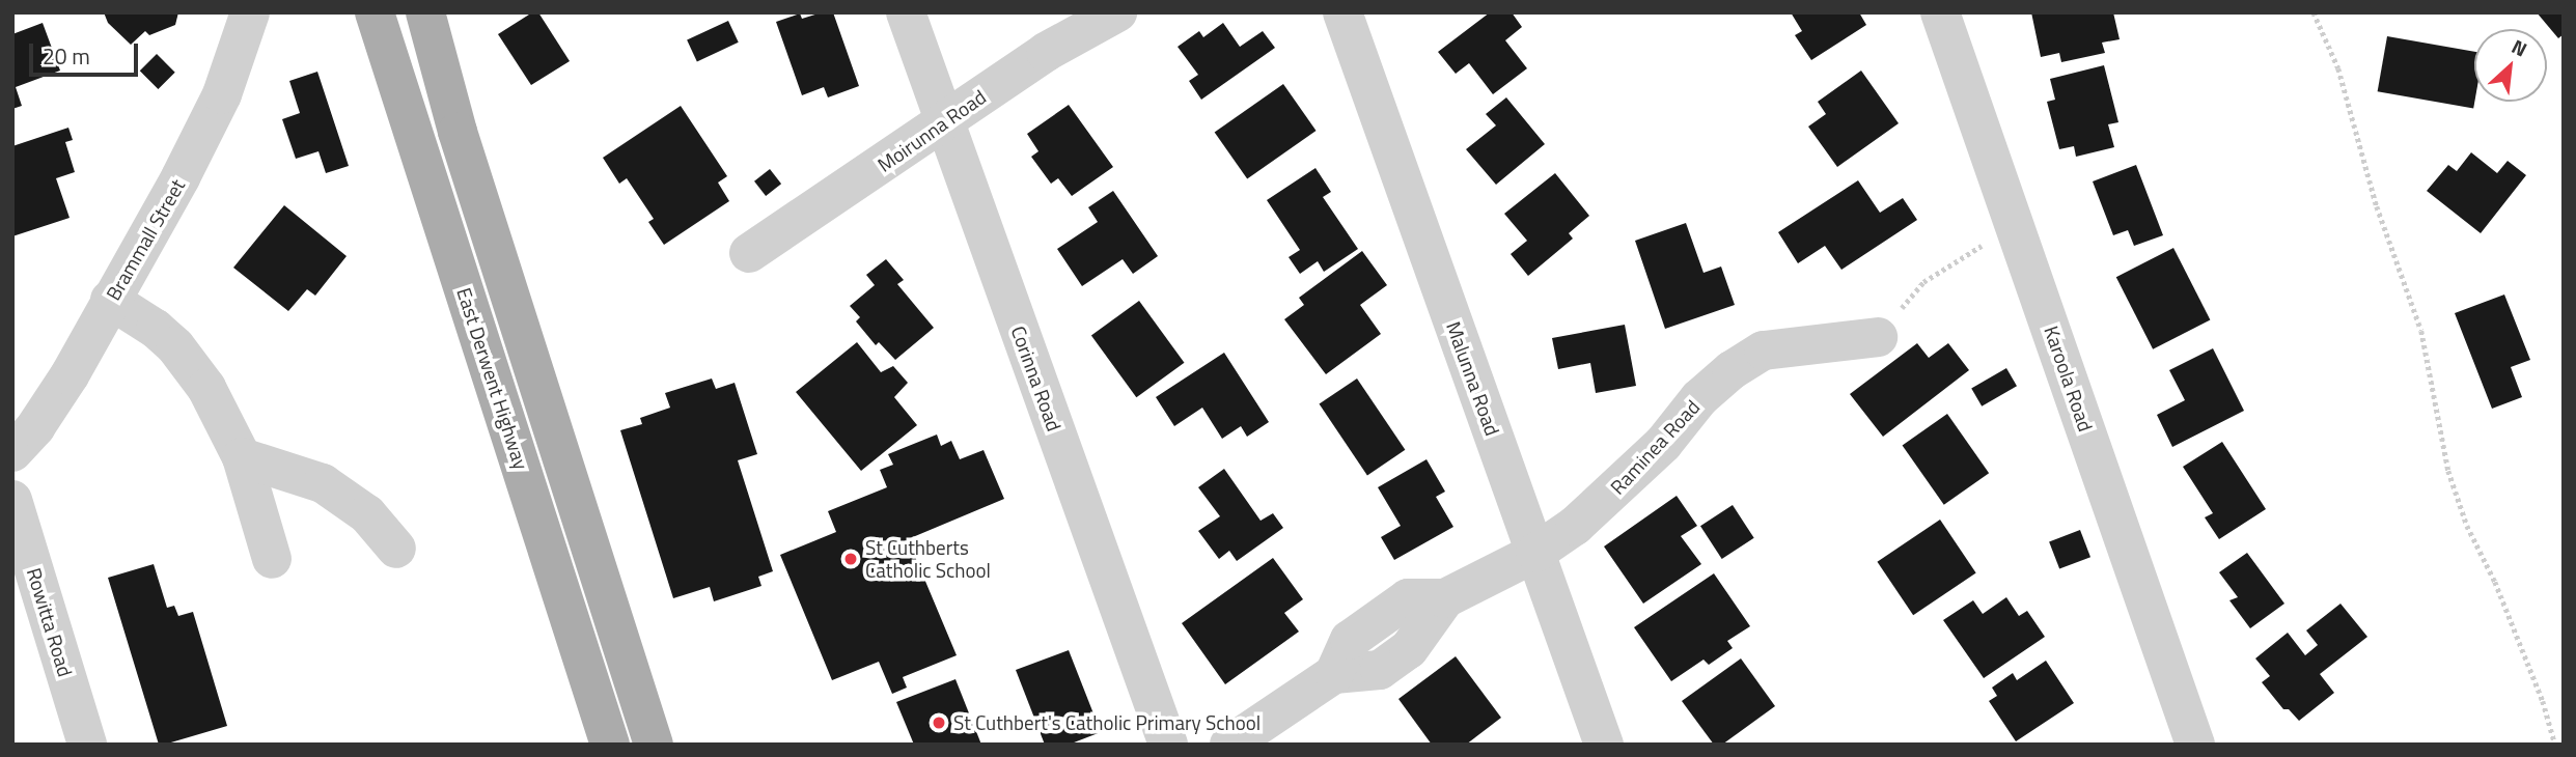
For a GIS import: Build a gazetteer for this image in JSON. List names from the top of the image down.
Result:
{
  "streets": {
    "main road": ["East Derwent Highway"],
    "street": [
      "Moirunna Road",
      "Brammall Street",
      "Corinna Road",
      "Malunna Road",
      "Karoola Road",
      "Raminea Road",
      "Rowitta Road"
    ]
  },
  "crossings": [
    ["Moirunna Road", "Corinna Road"],
    ["Malunna Road", "Raminea Road"]
  ],
  "places": ["St Cuthberts Catholic School", "St Cuthbert's Catholic Primary School"],
  "scale_bar": "20 m",
  "north": "top right"
}
